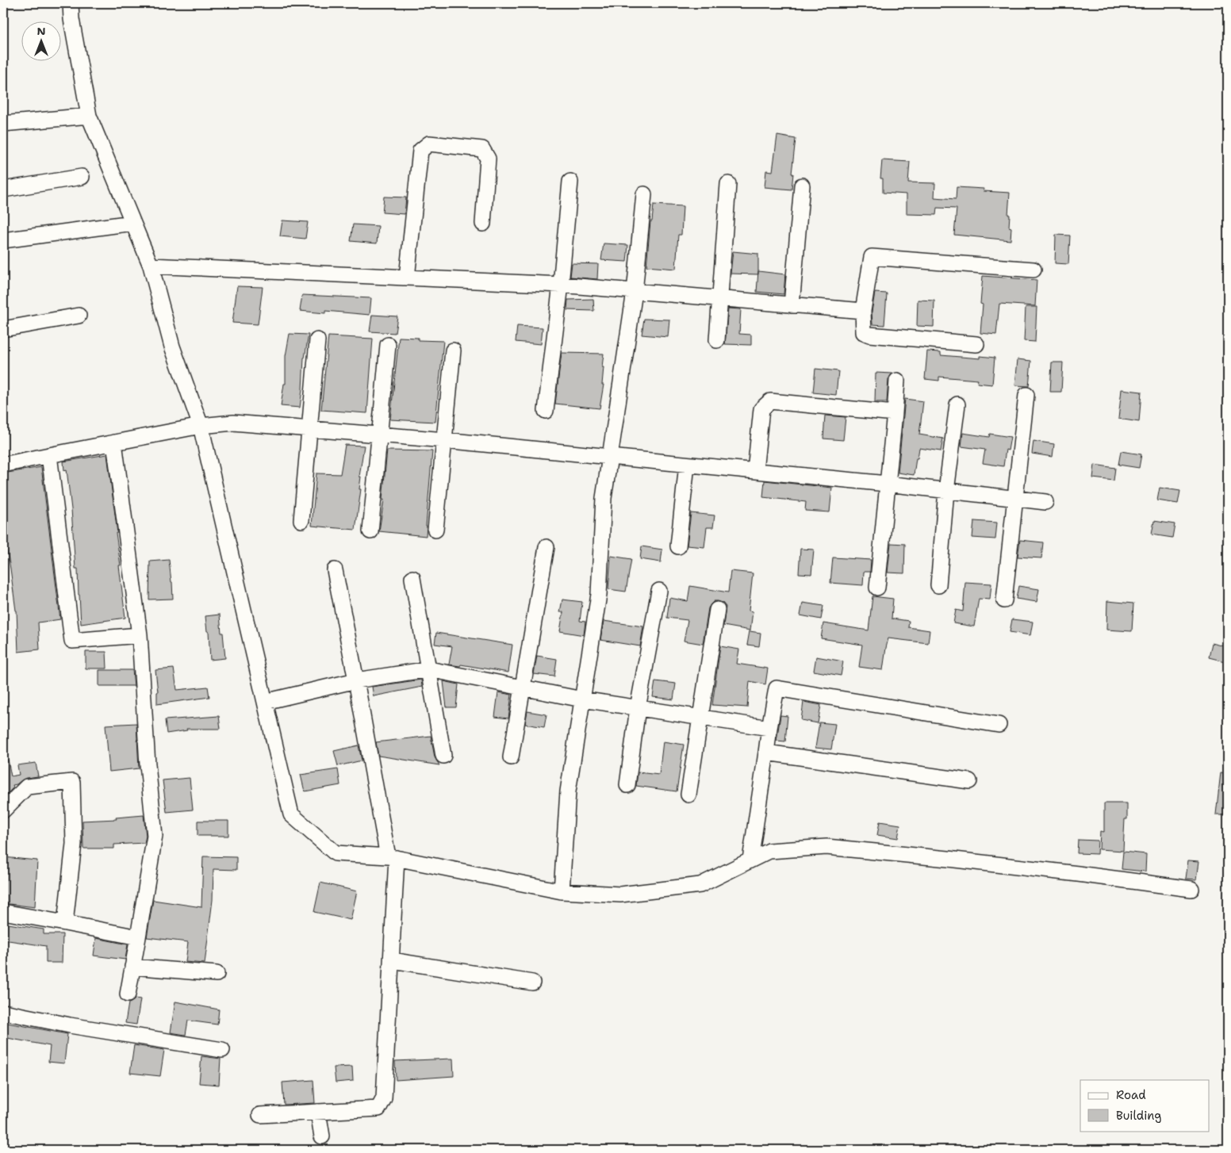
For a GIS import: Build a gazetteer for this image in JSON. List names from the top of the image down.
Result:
{
  "legend": ["Road", "Building"],
  "north": "top"
}
